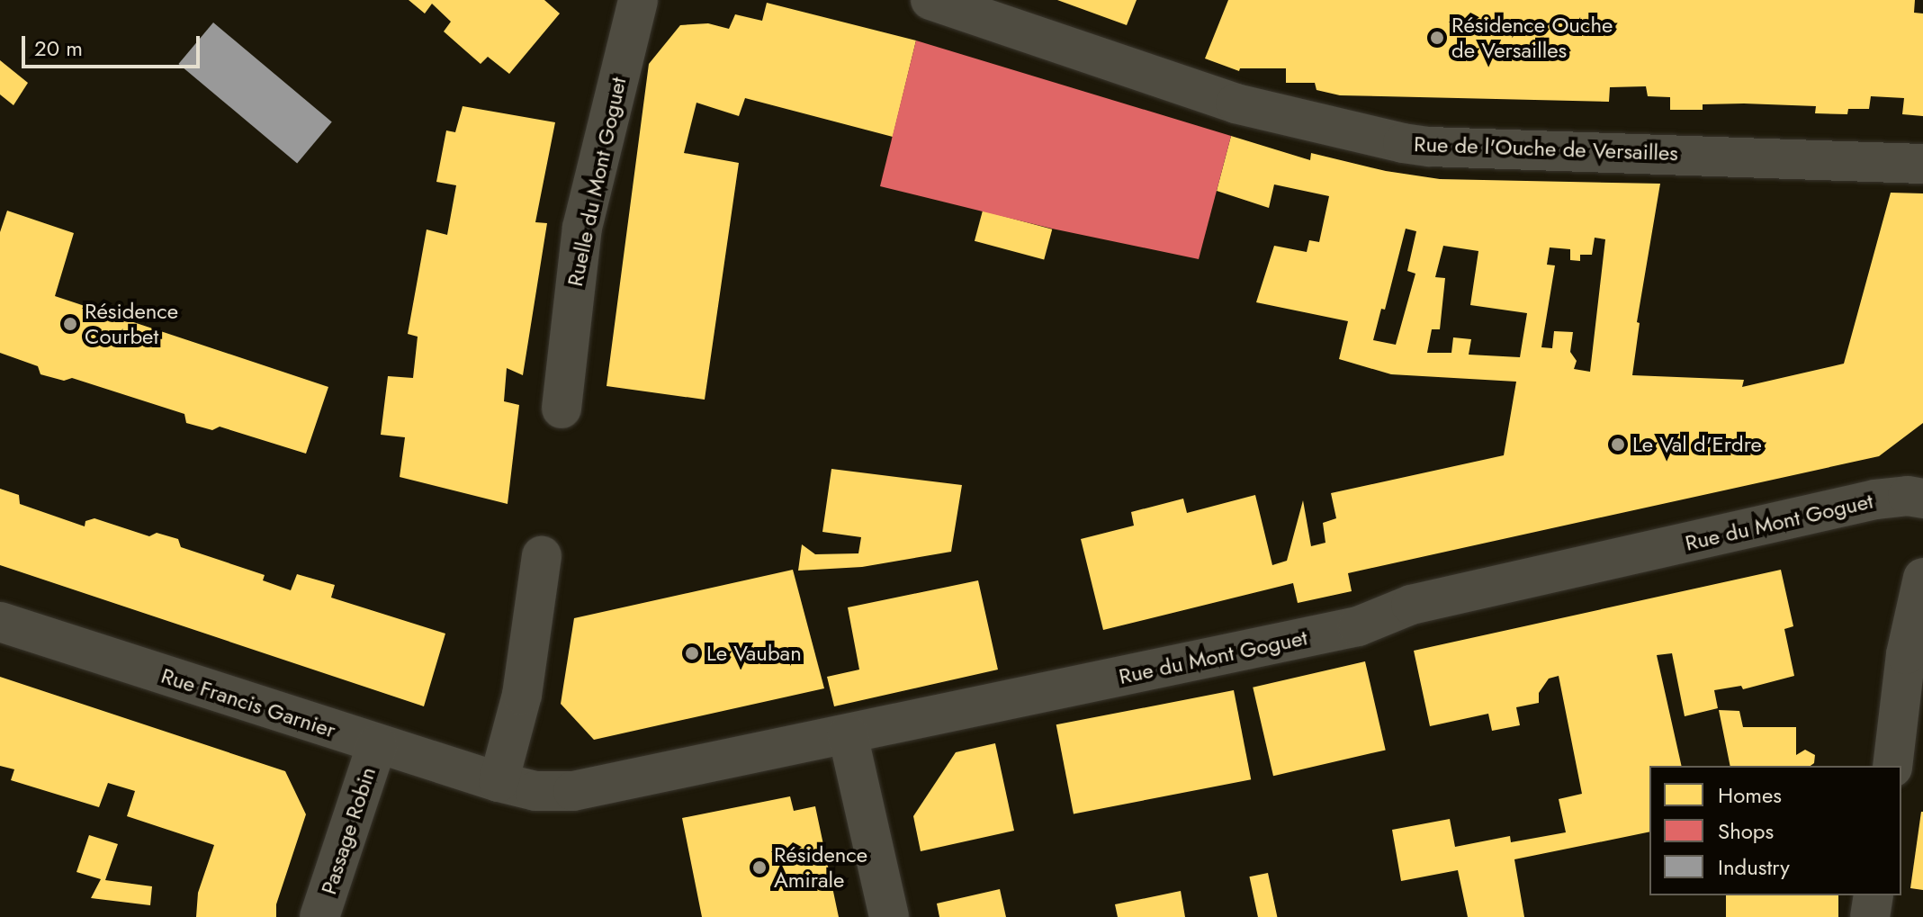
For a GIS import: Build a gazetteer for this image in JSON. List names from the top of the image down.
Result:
{
  "streets": {
    "street": [
      "Rue de l'Ouche de Versailles",
      "Ruelle du Mont Goguet",
      "Rue du Mont Goguet",
      "Rue Francis Garnier",
      "Passage Robin"
    ]
  },
  "crossings": [
    ["Rue du Mont Goguet", "Rue Francis Garnier"],
    ["Rue Francis Garnier", "Passage Robin"]
  ],
  "places": [
    "Résidence Ouche de Versailles",
    "Résidence Courbet",
    "Le Val d'Erdre",
    "Le Vauban",
    "Résidence Amirale"
  ],
  "legend": ["Homes", "Shops", "Industry"],
  "scale_bar": "20 m"
}
